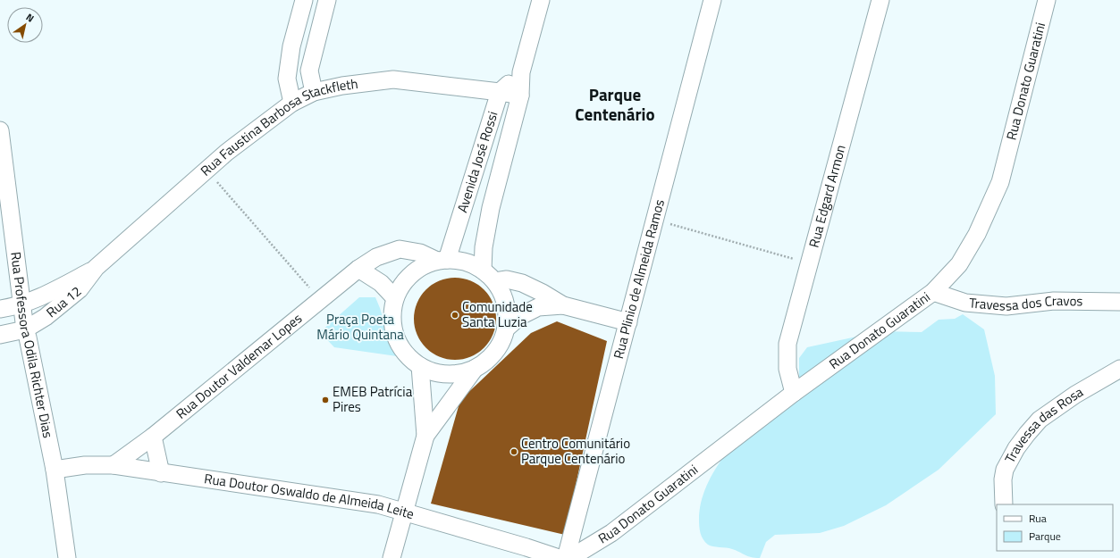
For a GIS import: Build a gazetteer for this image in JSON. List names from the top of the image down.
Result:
{
  "streets": {
    "street": [
      "Rua Donato Guaratini",
      "Rua Faustina Barbosa Stackfleth",
      "Avenida José Rossi",
      "Rua Edgard Armon",
      "Rua Plinio de Almeida Ramos",
      "Rua 12",
      "Travessa dos Cravos",
      "Rua Professora Odila Richter Dias",
      "Rua Doutor Valdemar Lopes",
      "Travessa das Rosa",
      "Rua Doutor Oswaldo de Almeida Leite"
    ]
  },
  "crossings": [
    ["Rua Donato Guaratini", "Rua Edgard Armon"],
    ["Rua Donato Guaratini", "Travessa dos Cravos"],
    ["Rua Faustina Barbosa Stackfleth", "Avenida José Rossi"],
    ["Rua Faustina Barbosa Stackfleth", "Rua 12"],
    ["Avenida José Rossi", "Rua Doutor Valdemar Lopes"],
    ["Rua 12", "Rua Professora Odila Richter Dias"],
    ["Rua Professora Odila Richter Dias", "Rua Doutor Oswaldo de Almeida Leite"],
    ["Rua Doutor Valdemar Lopes", "Rua Doutor Oswaldo de Almeida Leite"]
  ],
  "districts": ["Parque Centenário"],
  "parks": ["Praça Poeta Mário Quintana"],
  "places": ["Comunidade Santa Luzia", "EMEB Patrícia Pires", "Centro Comunitário Parque Centenário"],
  "legend": ["Rua", "Parque"],
  "north": "top right"
}
